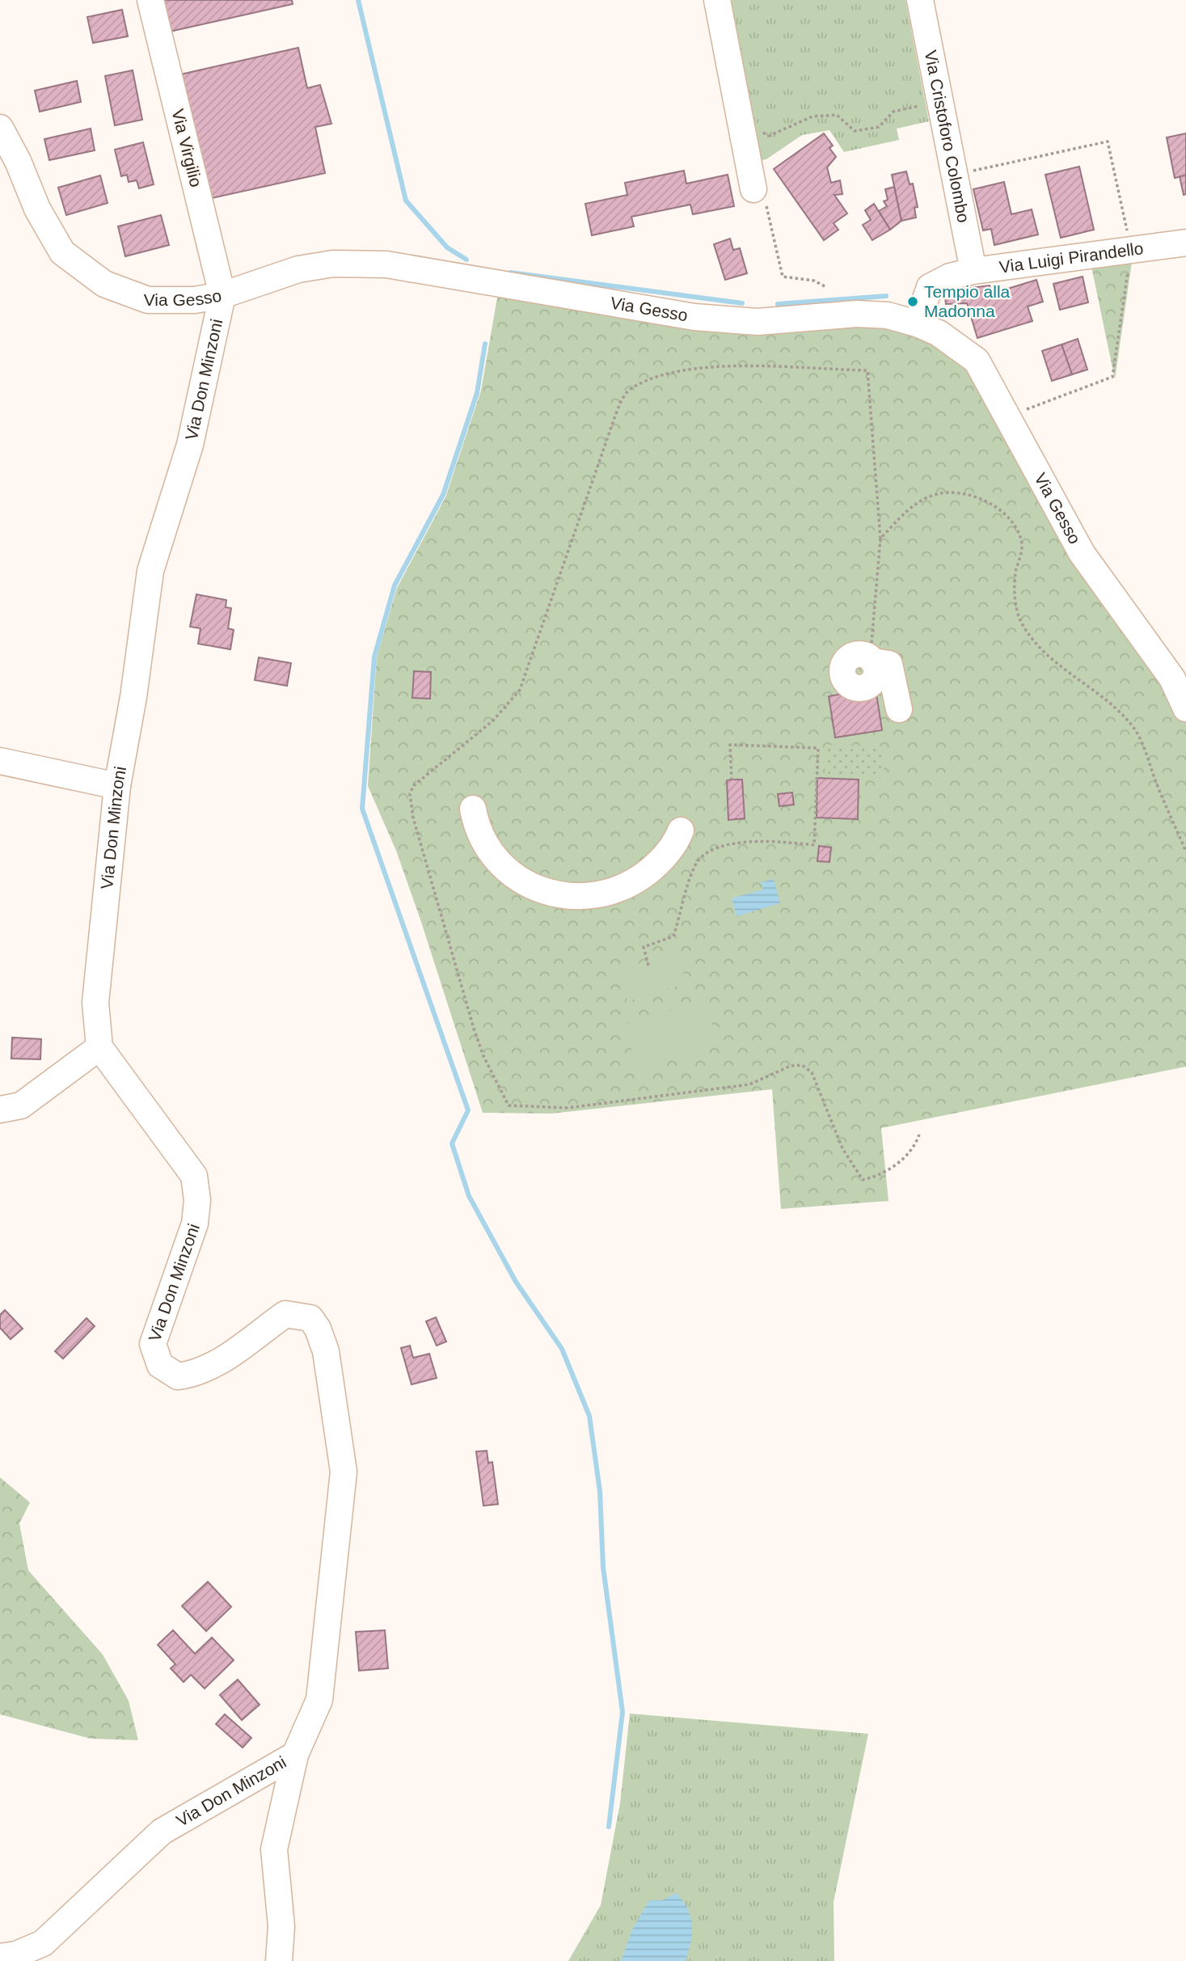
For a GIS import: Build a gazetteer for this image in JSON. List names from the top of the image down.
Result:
{
  "streets": {
    "street": [
      "Via Cristoforo Colombo",
      "Via Virgilio",
      "Via Luigi Pirandello",
      "Via Gesso",
      "Via Don Minzoni"
    ]
  },
  "crossings": [
    ["Via Cristoforo Colombo", "Via Luigi Pirandello"],
    ["Via Virgilio", "Via Gesso"],
    ["Via Virgilio", "Via Don Minzoni"],
    ["Via Luigi Pirandello", "Via Gesso"],
    ["Via Gesso", "Via Don Minzoni"]
  ],
  "places": ["Tempio alla Madonna"]
}
